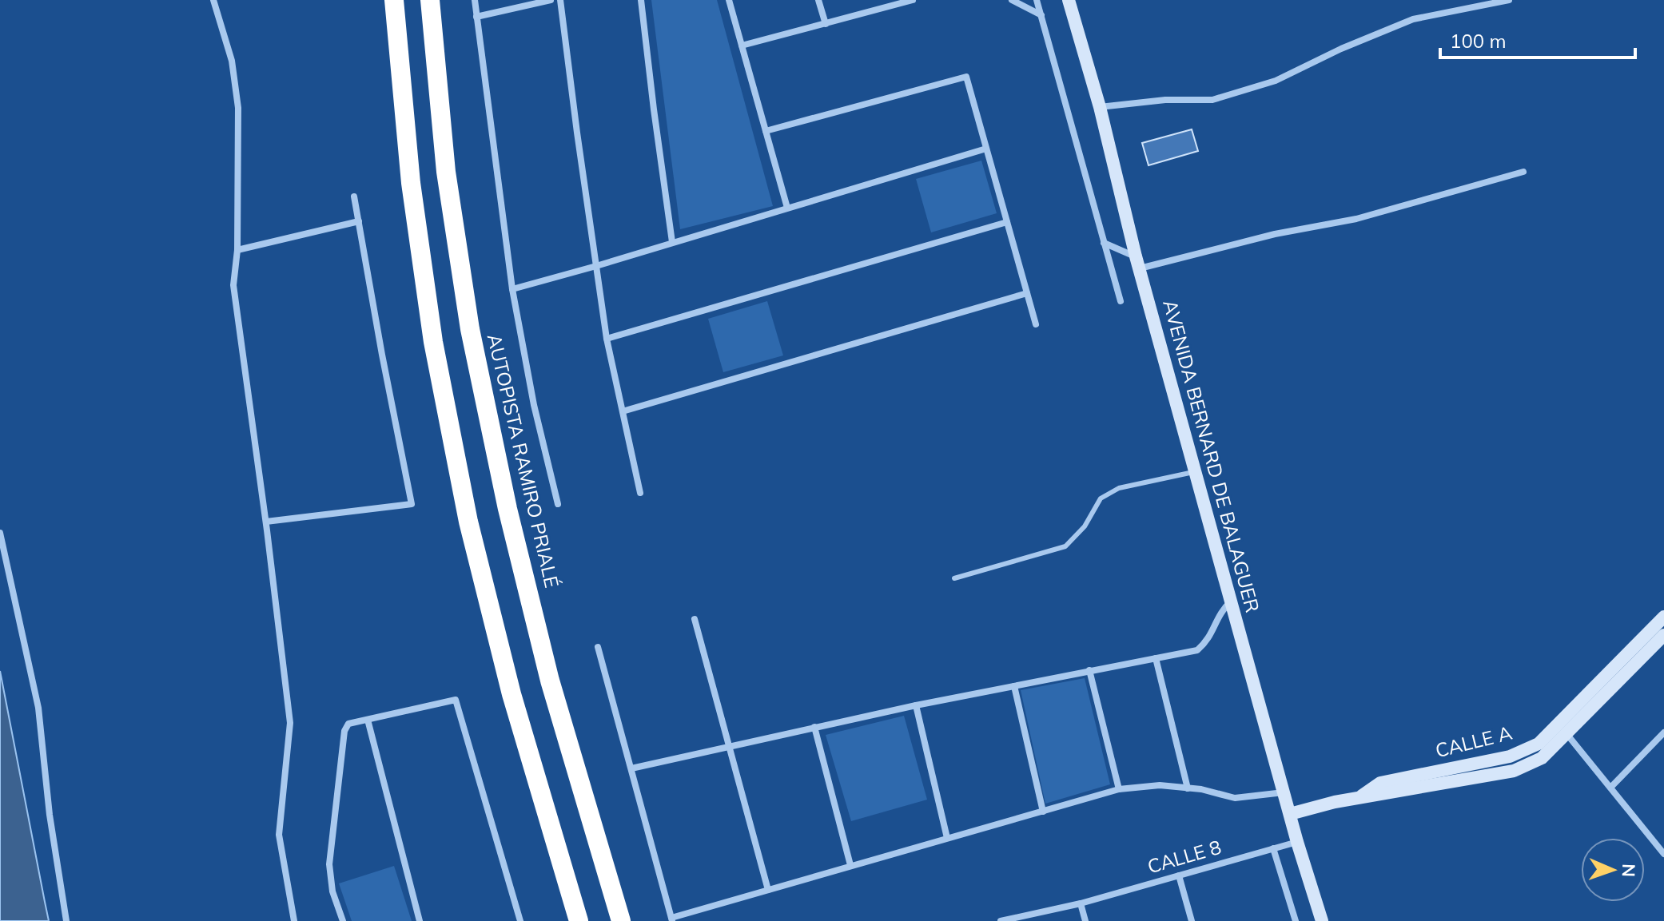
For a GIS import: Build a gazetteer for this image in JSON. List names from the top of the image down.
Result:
{
  "streets": {
    "highway": ["AUTOPISTA RAMIRO PRIALÉ"],
    "street": ["AVENIDA BERNARD DE BALAGUER", "CALLE A", "CALLE 8"]
  },
  "crossings": [
    ["AVENIDA BERNARD DE BALAGUER", "CALLE A"],
    ["AVENIDA BERNARD DE BALAGUER", "CALLE 8"]
  ],
  "scale_bar": "100 m",
  "north": "right"
}
